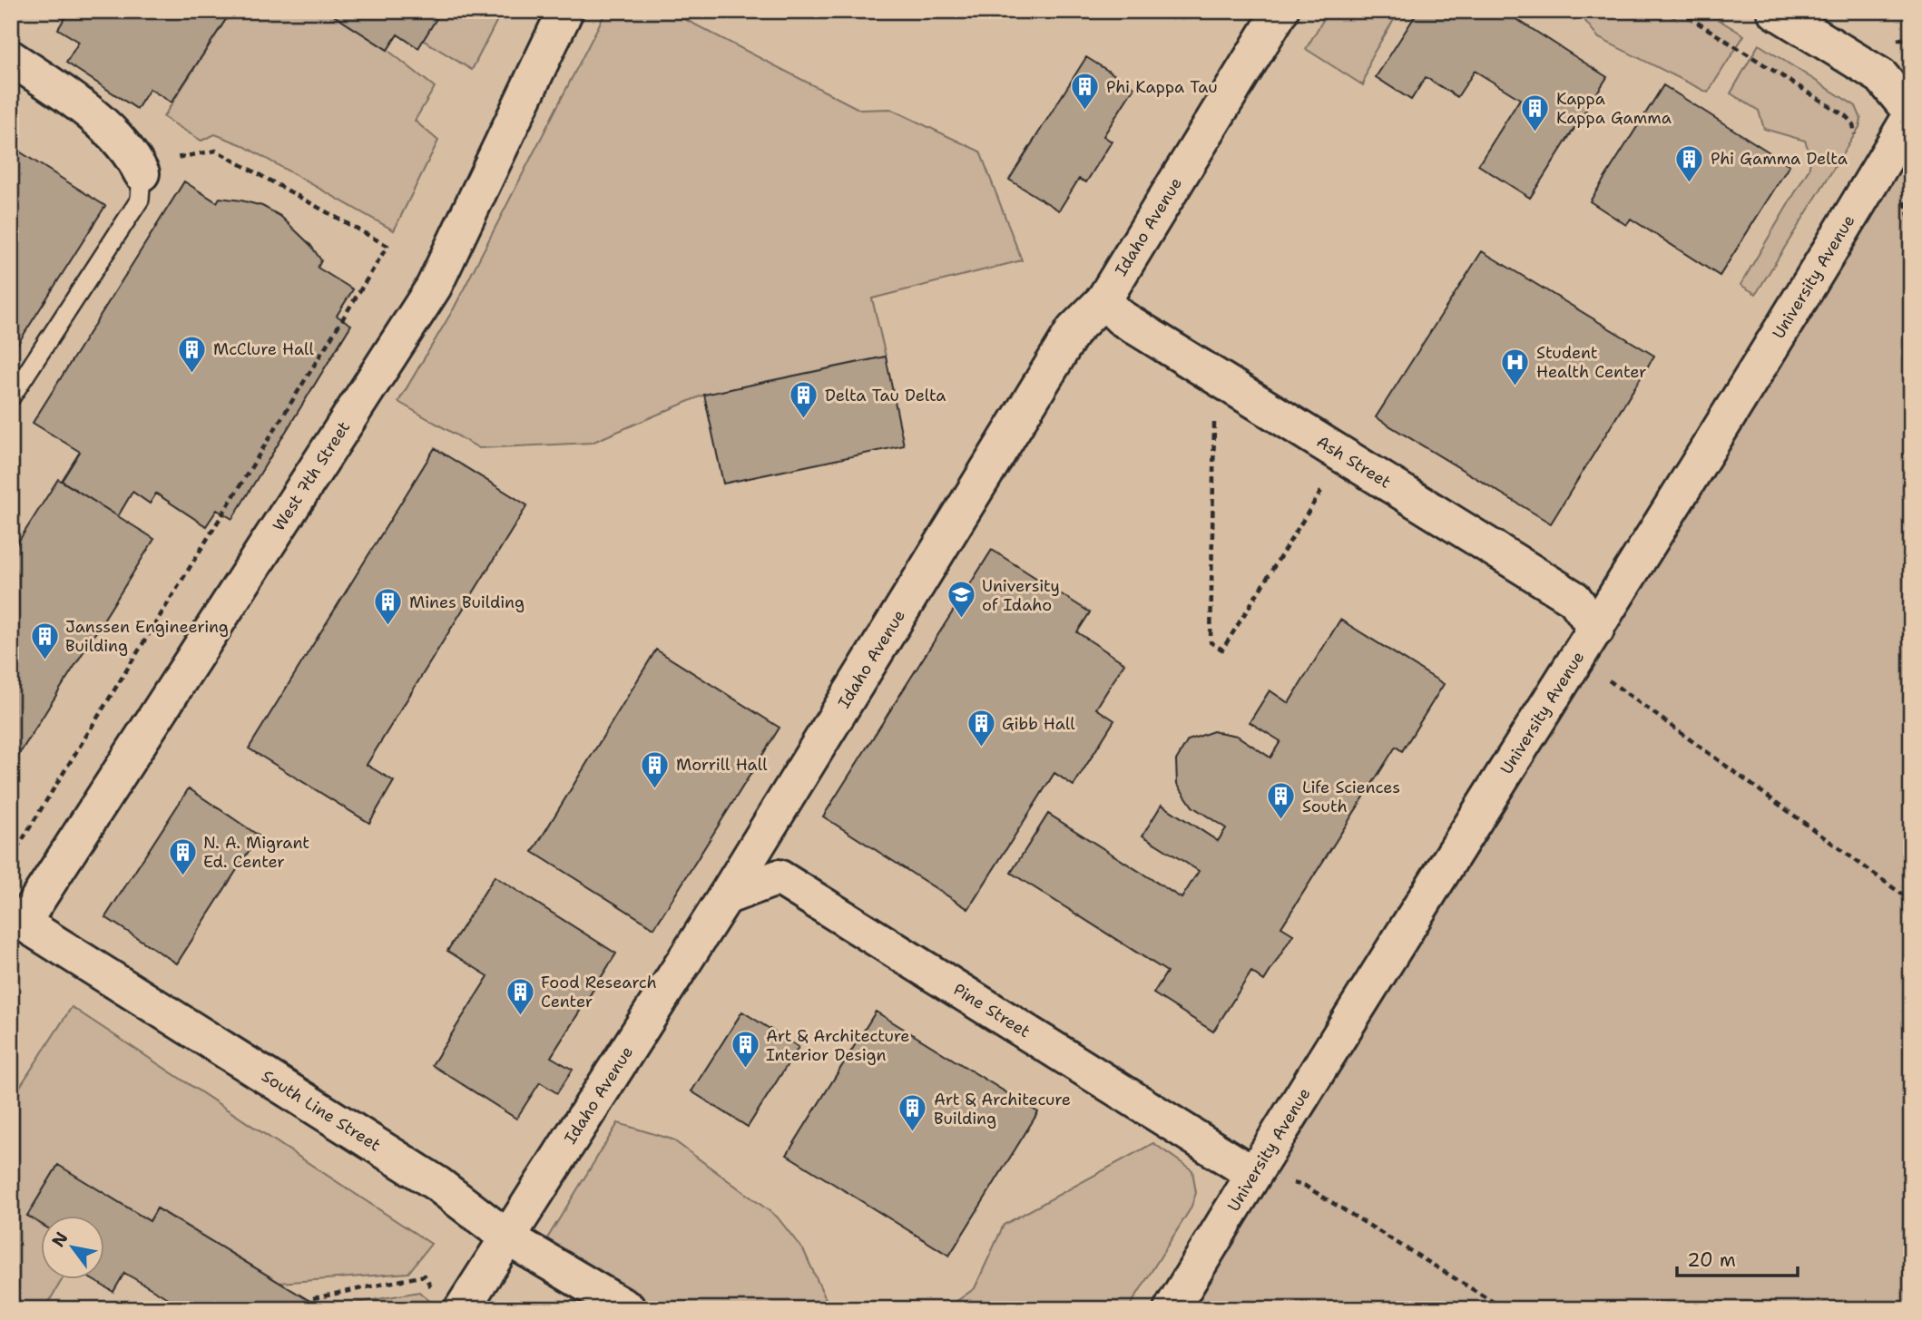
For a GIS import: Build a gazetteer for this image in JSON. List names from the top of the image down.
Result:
{
  "streets": {
    "street": [
      "Idaho Avenue",
      "University Avenue",
      "Ash Street",
      "West 7th Street",
      "Pine Street",
      "South Line Street"
    ]
  },
  "crossings": [
    ["Idaho Avenue", "Ash Street"],
    ["Idaho Avenue", "Pine Street"],
    ["Idaho Avenue", "South Line Street"],
    ["University Avenue", "Ash Street"],
    ["University Avenue", "Pine Street"],
    ["West 7th Street", "South Line Street"]
  ],
  "places": {
    "building": [
      "Phi Kappa Tau",
      "Kappa Kappa Gamma",
      "Phi Gamma Delta",
      "McClure Hall",
      "Delta Tau Delta",
      "Mines Building",
      "Janssen Engineering Building",
      "Gibb Hall",
      "Morrill Hall",
      "Life Sciences South",
      "N. A. Migrant Ed. Center",
      "Food Research Center",
      "Art & Architecture Interior Design",
      "Art & Architecure Building"
    ],
    "hospital": ["Student Health Center"],
    "school or university": ["University of Idaho"]
  },
  "scale_bar": "20 m",
  "north": "top left"
}
